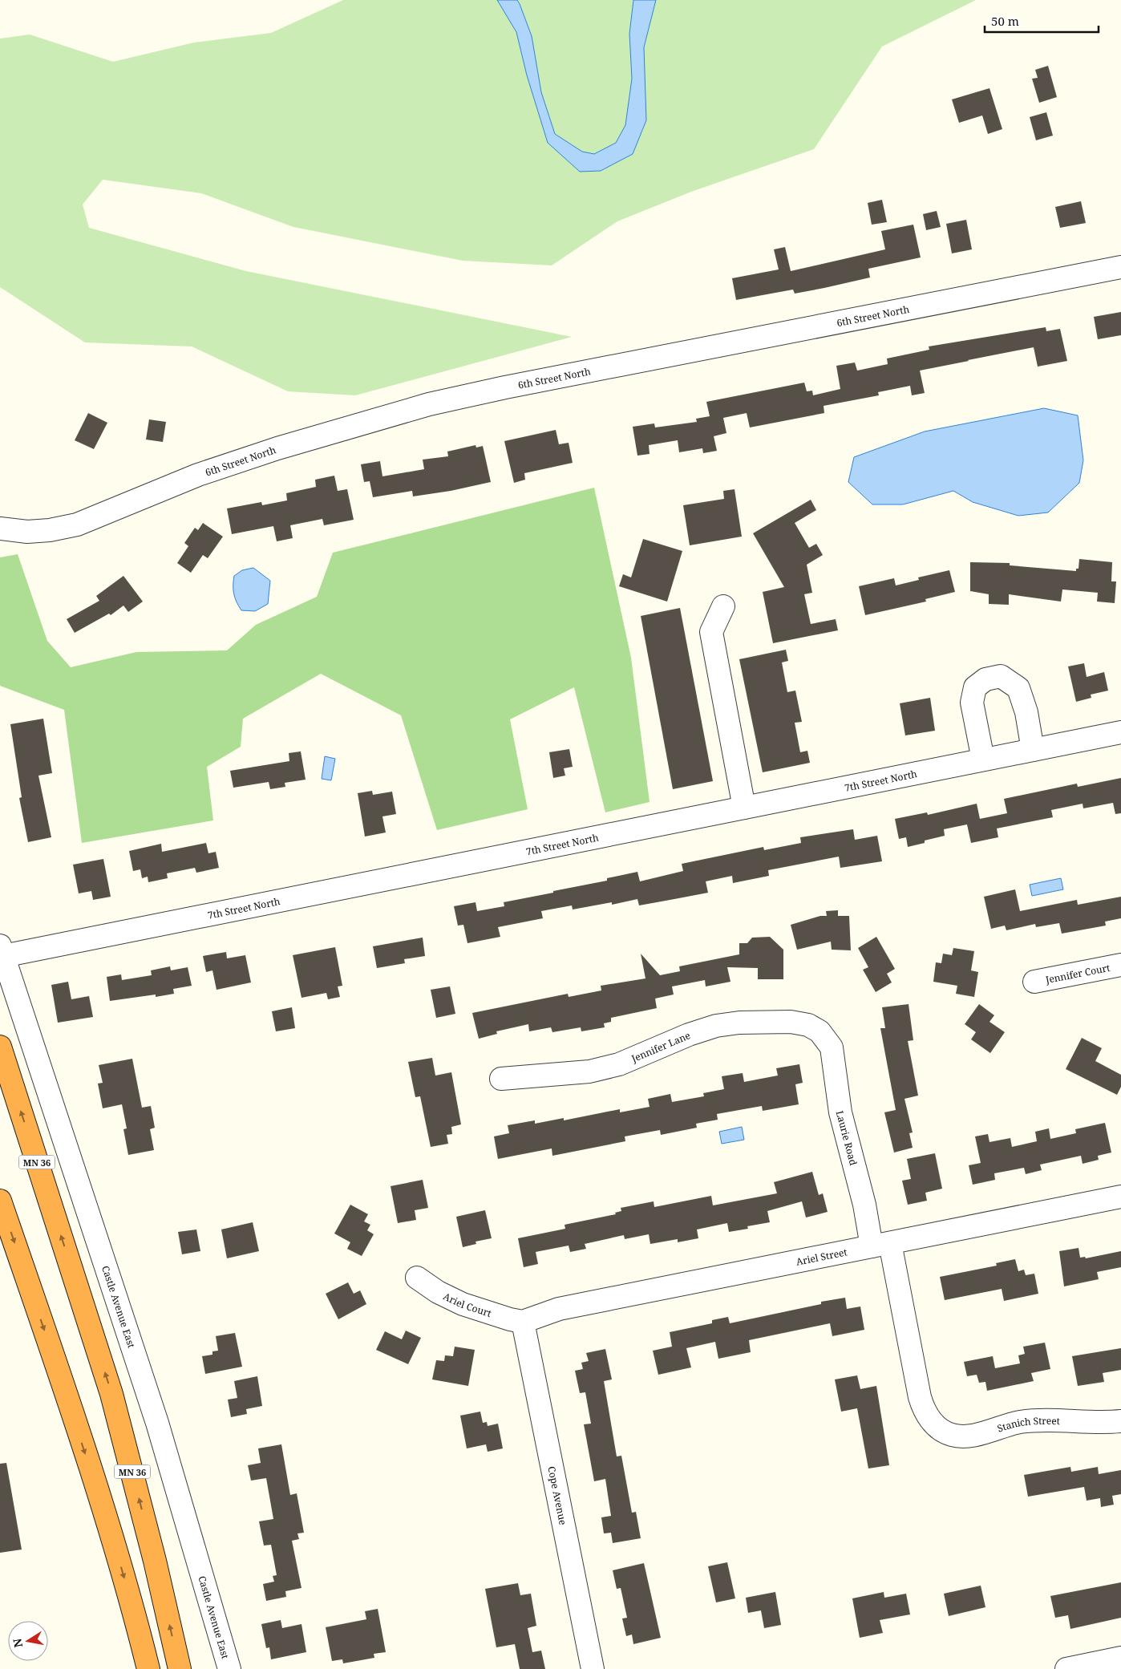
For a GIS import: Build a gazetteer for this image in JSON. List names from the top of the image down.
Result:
{
  "streets": {
    "highway": ["MN 36"],
    "street": [
      "6th Street North",
      "7th Street North",
      "Jennifer Court",
      "Jennifer Lane",
      "Laurie Road",
      "Ariel Street",
      "Ariel Court",
      "Castle Avenue East",
      "Stanich Street",
      "Cope Avenue"
    ]
  },
  "crossings": [
    ["7th Street North", "Castle Avenue East"],
    ["Jennifer Lane", "Laurie Road"],
    ["Laurie Road", "Ariel Street"],
    ["Laurie Road", "Stanich Street"],
    ["Ariel Street", "Ariel Court"],
    ["Ariel Street", "Cope Avenue"],
    ["Ariel Court", "Cope Avenue"]
  ],
  "scale_bar": "50 m",
  "north": "left"
}
